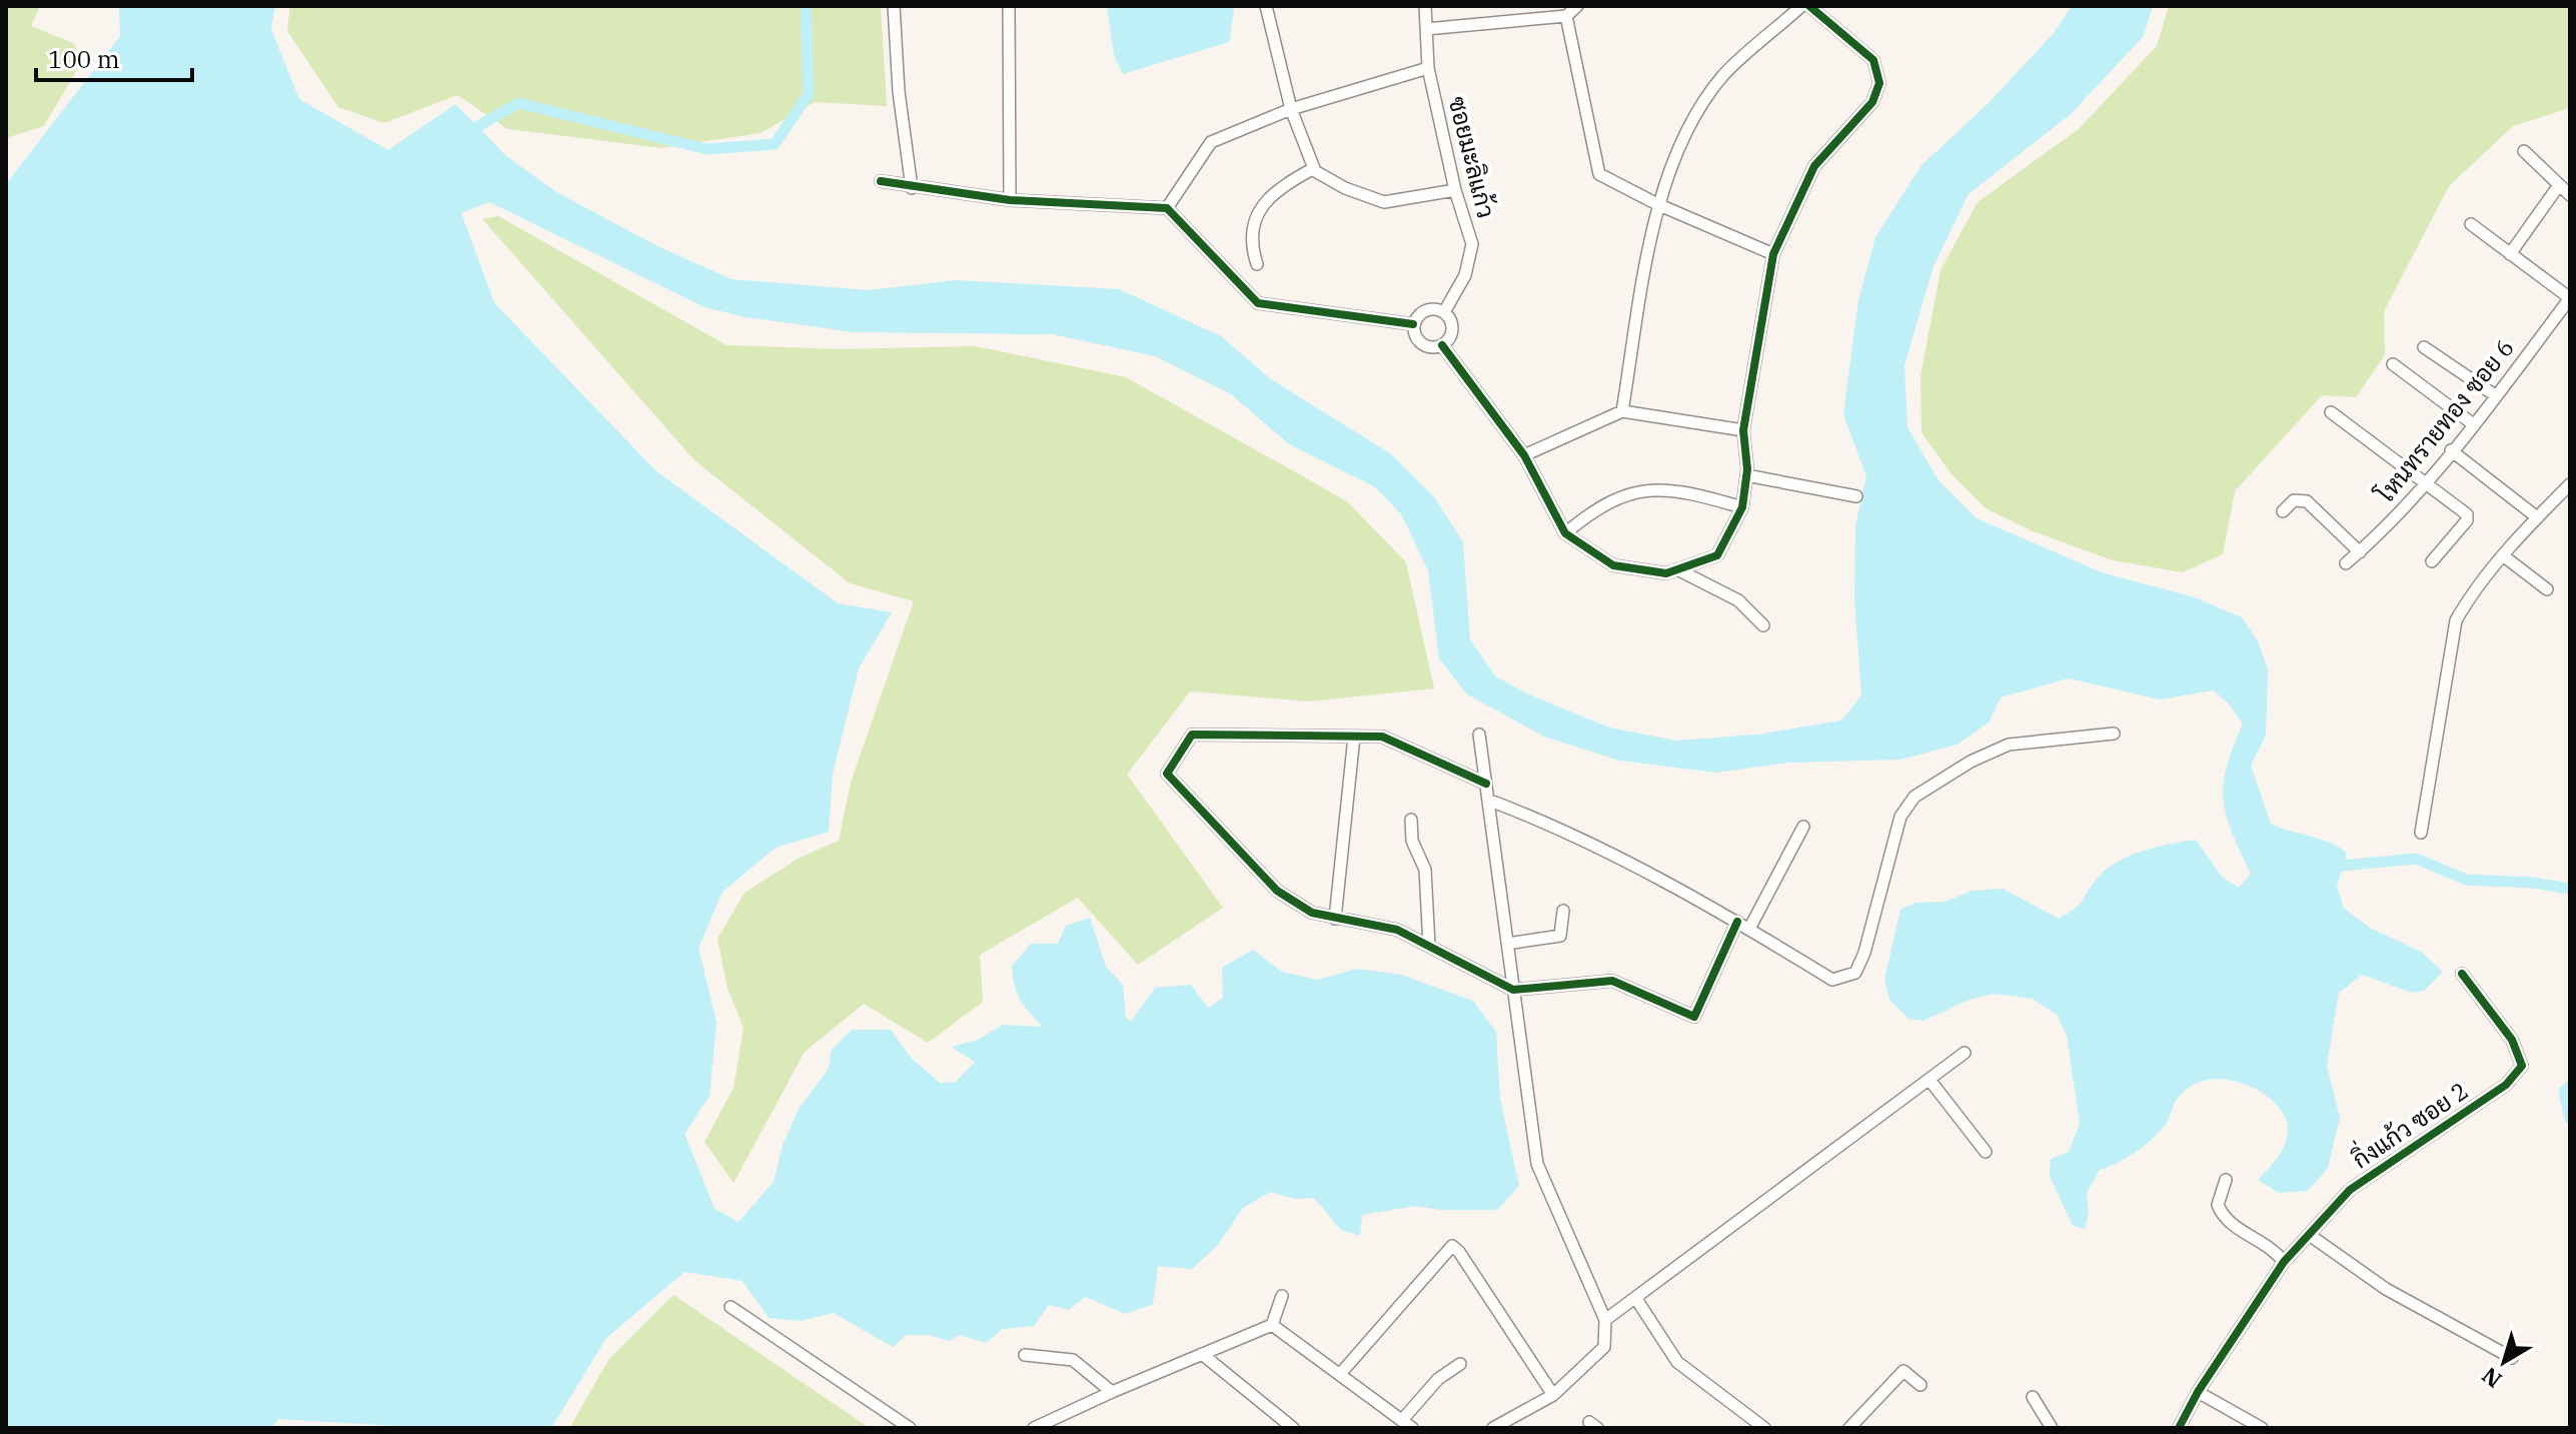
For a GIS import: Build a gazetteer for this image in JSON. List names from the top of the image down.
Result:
{
  "streets": {
    "street": ["ซอยมะลิแก้ว", "โหนทรายทอง ซอย 6", "กิ่งแก้ว ซอย 2"]
  },
  "scale_bar": "100 m",
  "north": "bottom left"
}
